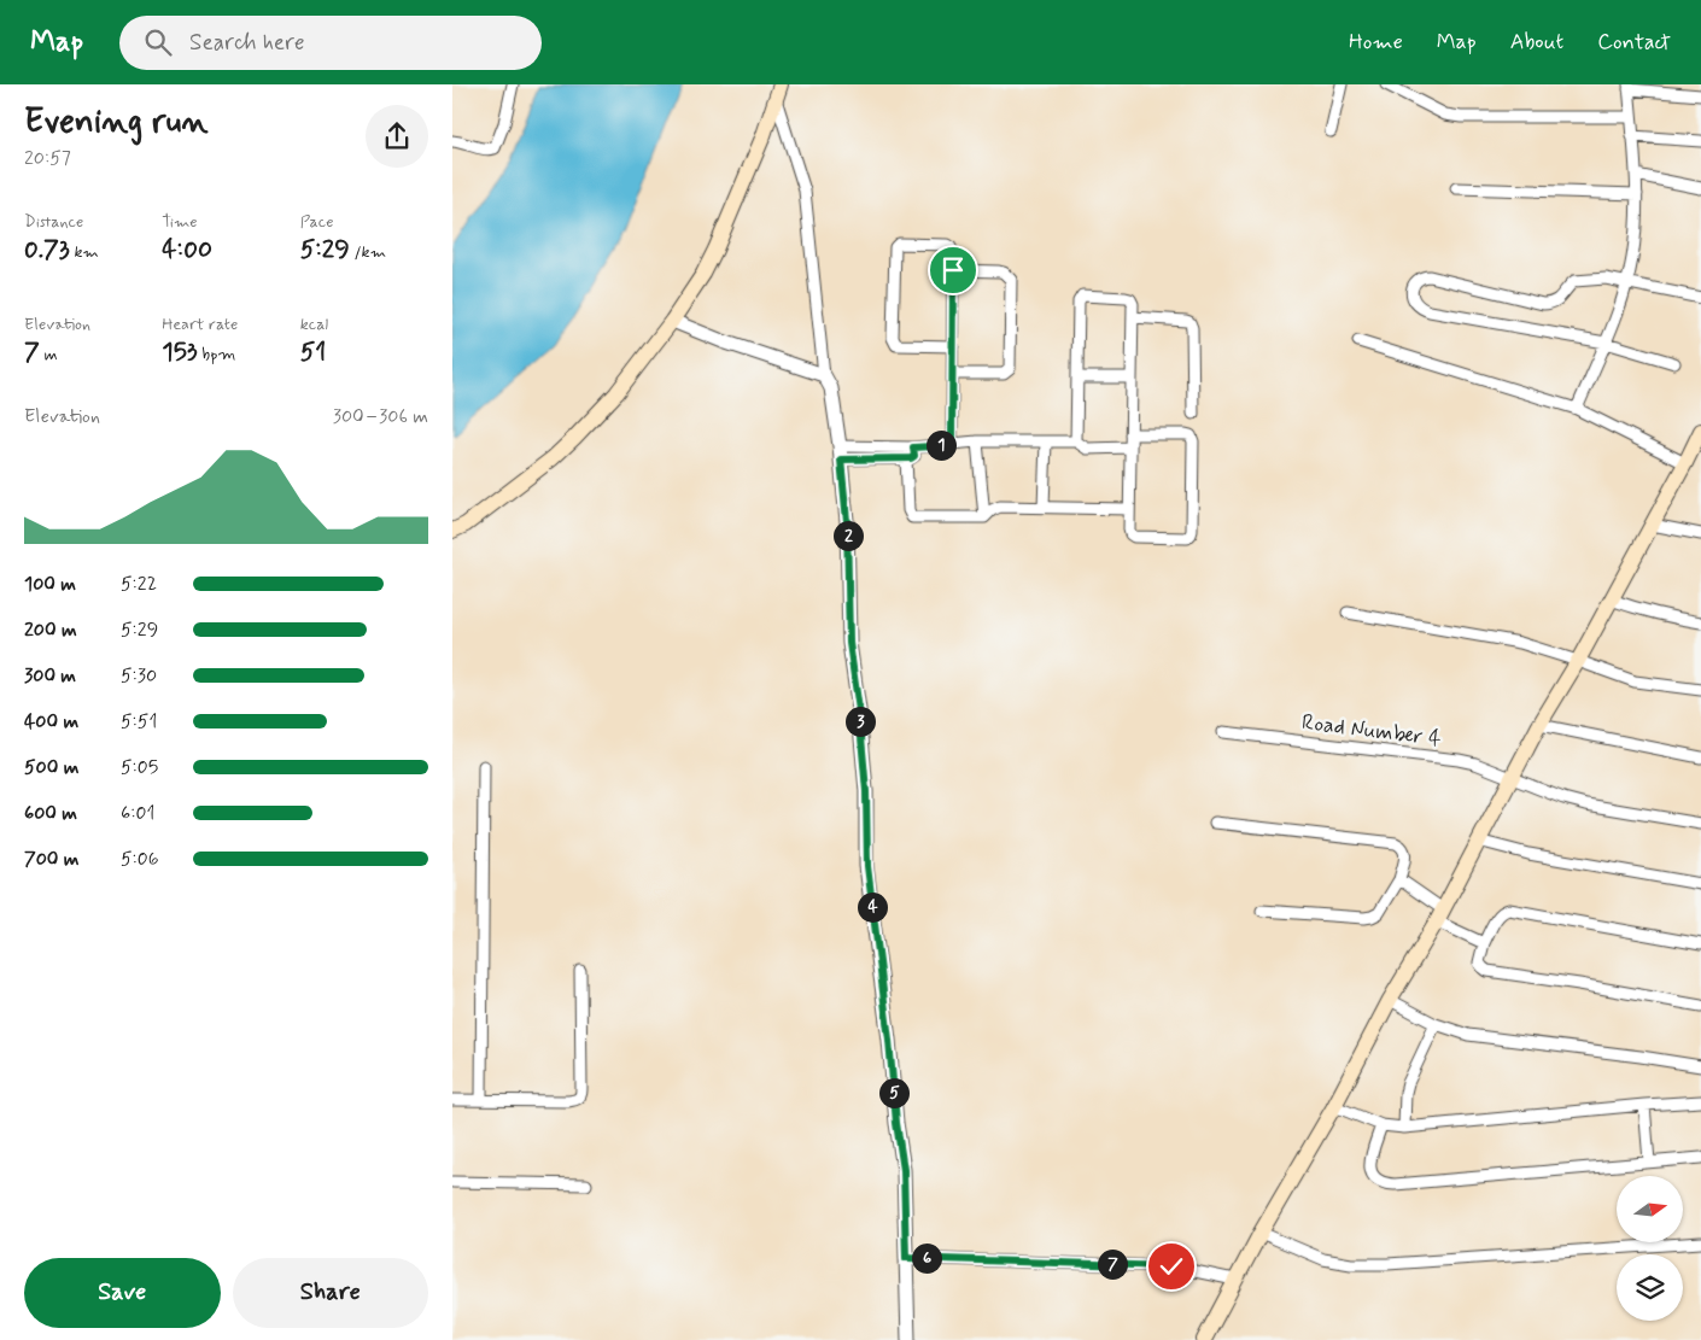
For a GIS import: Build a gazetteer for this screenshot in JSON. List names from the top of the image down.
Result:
{
  "streets": {
    "street": ["Road Number 4"]
  },
  "north": "right",
  "page": {
    "header": "Map",
    "search": "Search here",
    "nav": [
      "Home",
      "Map",
      "About",
      "Contact"
    ],
    "heading": ["Evening run", "20:57"],
    "stats": [
      ["Distance", "0.73 km"],
      ["Time", "4:00"],
      ["Pace", "5:29 /km"],
      ["Elevation", "7 m"],
      ["Heart rate", "153 bpm"],
      ["kcal", "51"]
    ],
    "chart": ["Elevation", "300–306 m"],
    "pins": [
      "1",
      "2",
      "3",
      "4",
      "5",
      "6",
      "7"
    ],
    "list": [
      {
        "name": "100 m",
        "note": "5:22"
      },
      {
        "name": "200 m",
        "note": "5:29"
      },
      {
        "name": "300 m",
        "note": "5:30"
      },
      {
        "name": "400 m",
        "note": "5:51"
      },
      {
        "name": "500 m",
        "note": "5:05"
      },
      {
        "name": "600 m",
        "note": "6:01"
      },
      {
        "name": "700 m",
        "note": "5:06"
      }
    ],
    "buttons": ["Save", "Share"]
  }
}
